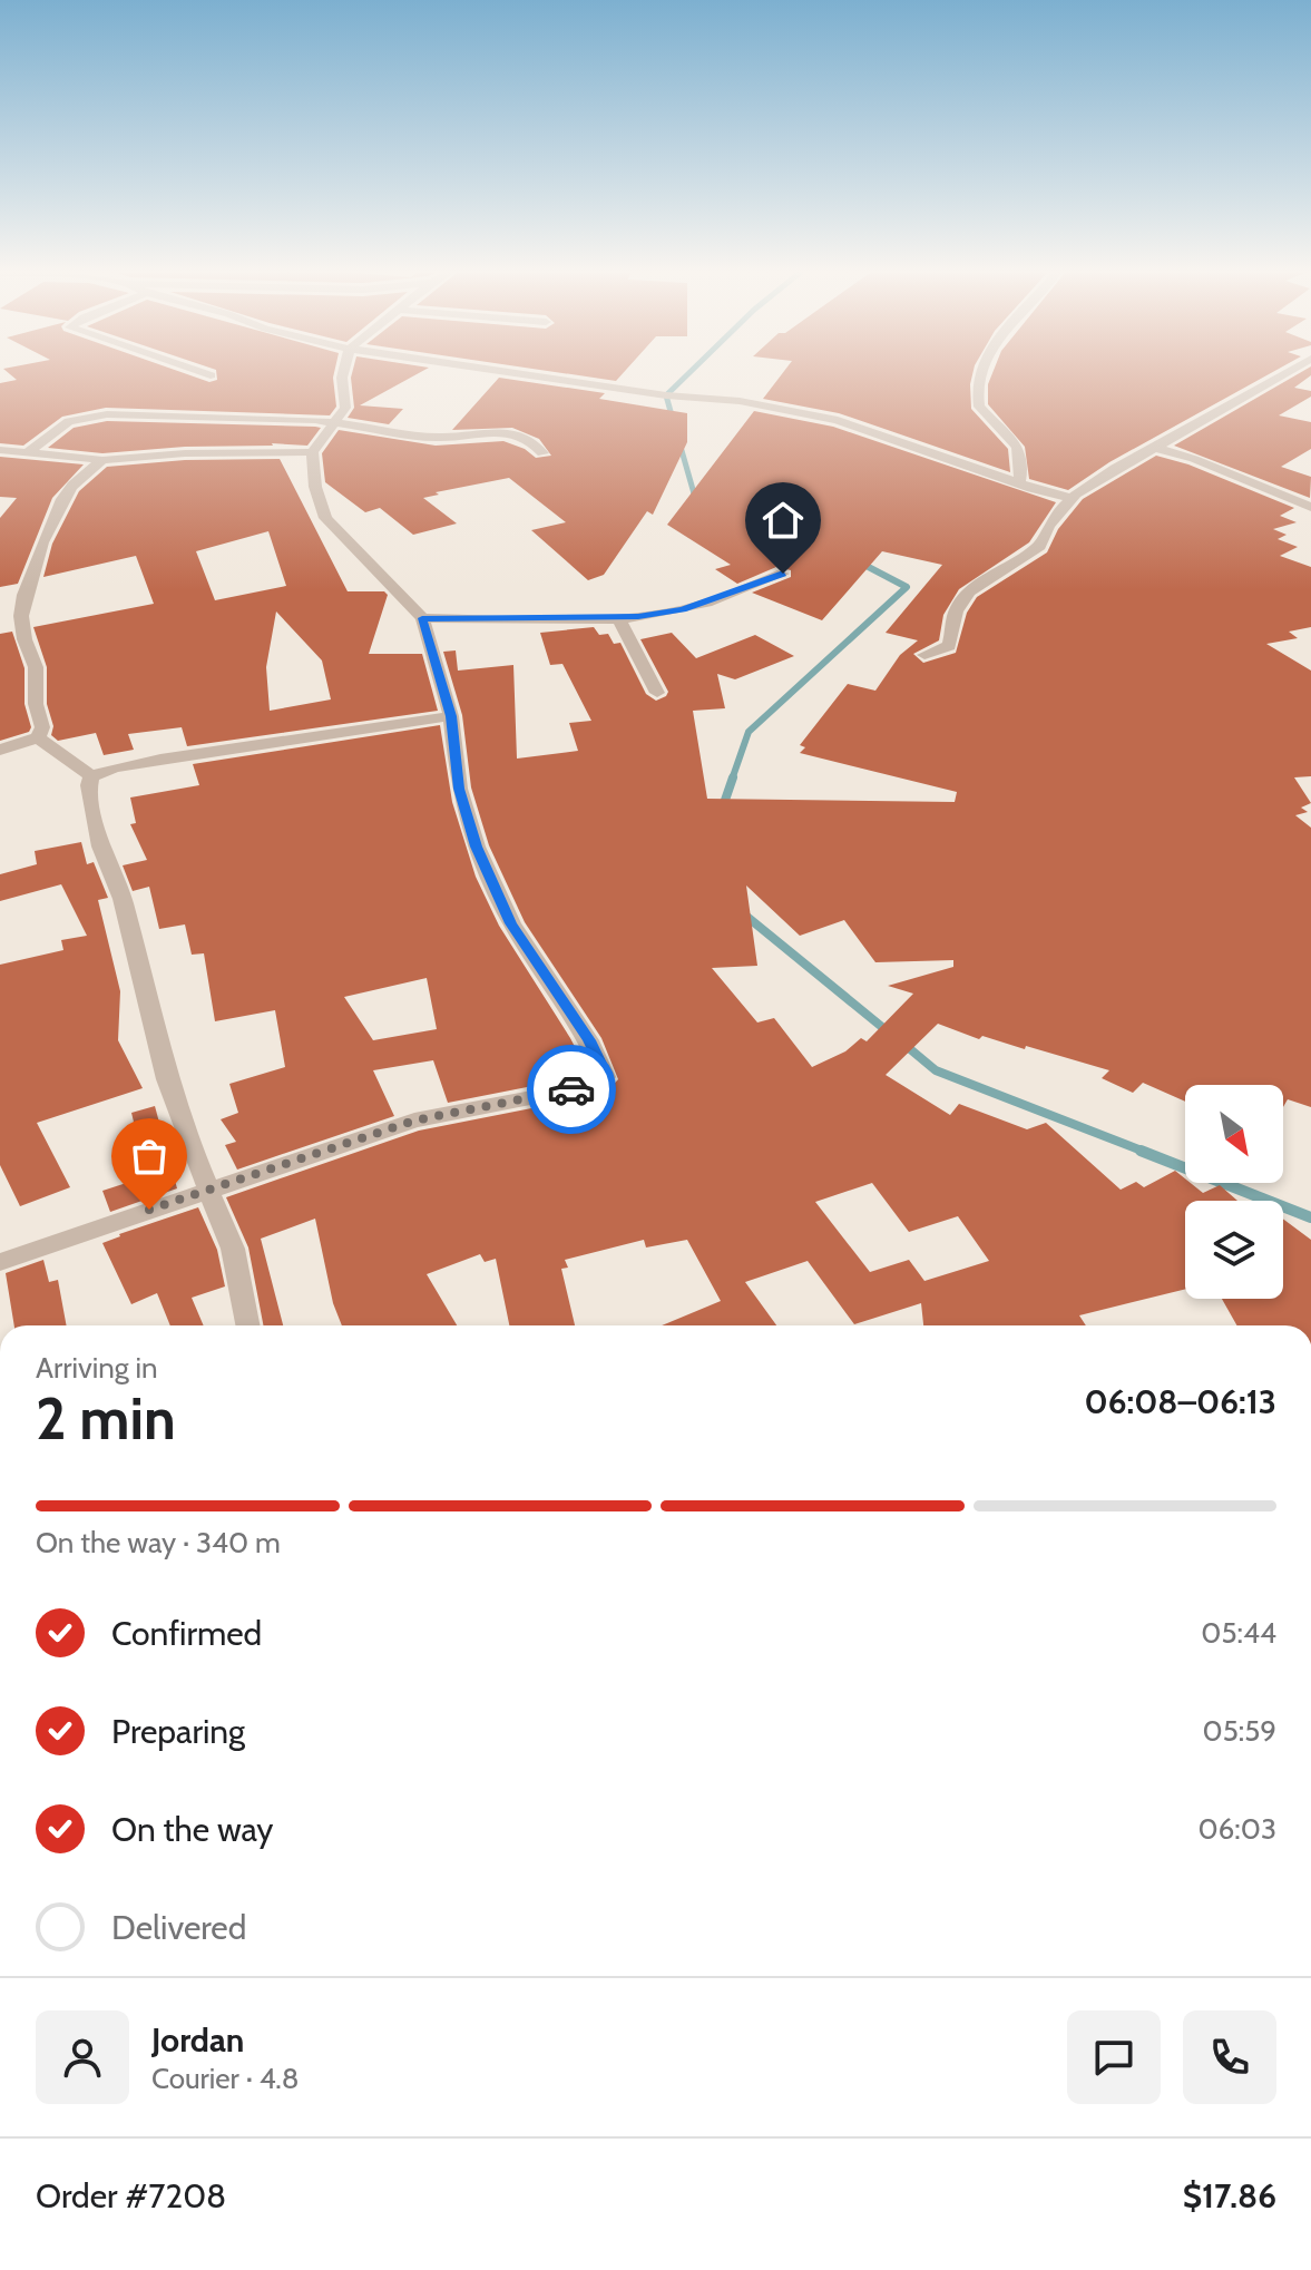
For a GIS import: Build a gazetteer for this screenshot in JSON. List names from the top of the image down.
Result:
{
  "north": "bottom right",
  "page": {
    "heading": ["2 min", "Arriving in", "06:08–06:13"],
    "panel": [
      "Jordan",
      "Courier · 4.8",
      "Order #7208",
      "$17.86"
    ],
    "bar": "On the way · 340 m",
    "list": [
      ["Confirmed", "05:44"],
      ["Preparing", "05:59"],
      ["On the way", "06:03"],
      "Delivered"
    ]
  }
}
